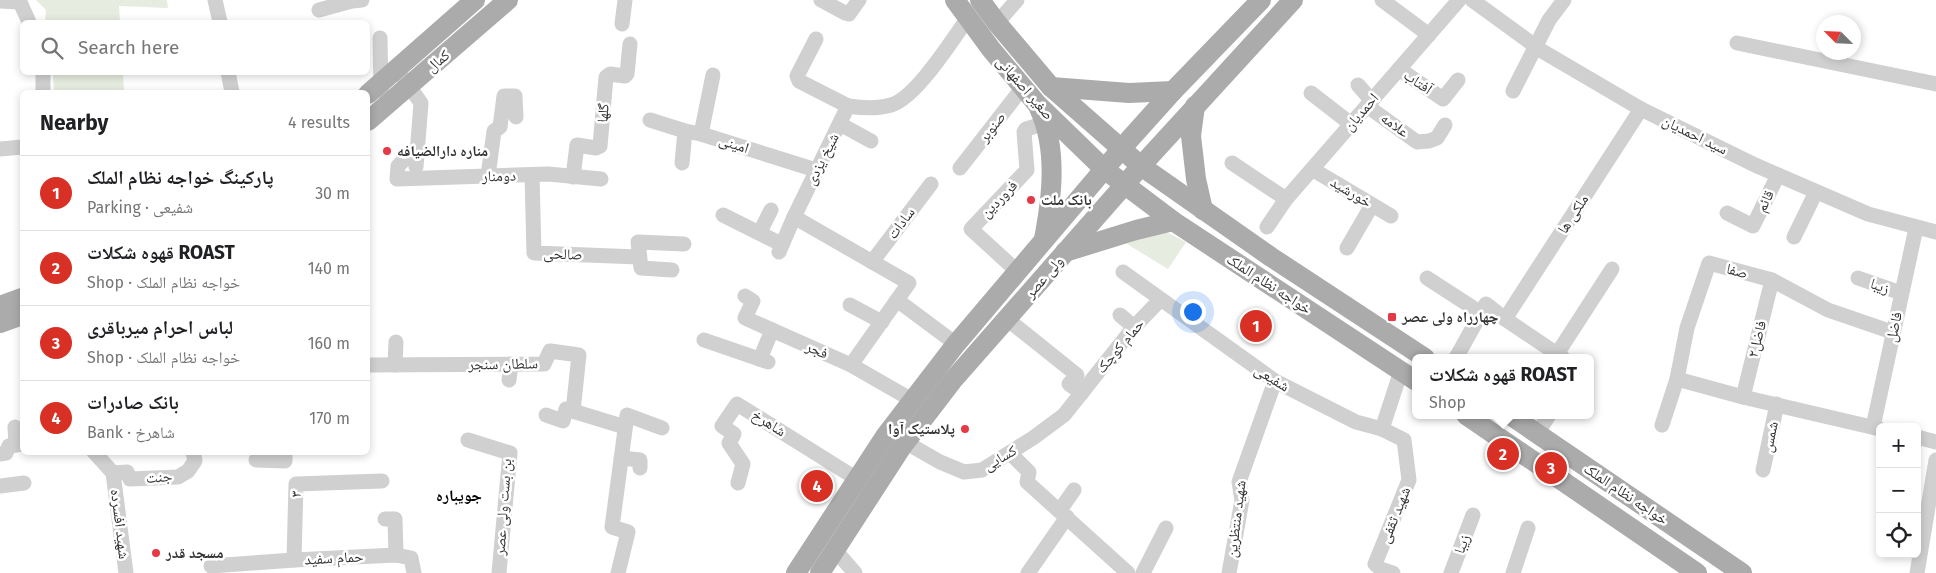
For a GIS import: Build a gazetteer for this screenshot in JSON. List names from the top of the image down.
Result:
{
  "streets": {
    "main road": [
      "کمال",
      "صغیر اصفهانی",
      "ولی عصر",
      "خواجه نظام الملک"
    ],
    "street": [
      "آفتاب",
      "احمدیان",
      "گلها",
      "علامه",
      "صنوبر",
      "سید احمدیان",
      "امینی",
      "شیخ یزدی",
      "دومنار",
      "خورشید",
      "فروردین",
      "قائم",
      "ملکی ها",
      "سادات",
      "صالحی",
      "صفا",
      "زیبا",
      "فاضل",
      "فاضل۲",
      "حمام کوچک",
      "فجر",
      "سلطان سنجر",
      "شفیعی",
      "شاهرخ",
      "شمس",
      "کسایی",
      "جنت",
      "۳",
      "بن بست ولی عصر",
      "شهید ثقفی",
      "شهید منتظرین",
      "شهید افسرده",
      "حمام سفید"
    ]
  },
  "crossings": [
    ["آفتاب", "احمدیان"],
    ["صغیر اصفهانی", "صنوبر"],
    ["صغیر اصفهانی", "ولی عصر"],
    ["صغیر اصفهانی", "خواجه نظام الملک"],
    ["احمدیان", "علامه"],
    ["احمدیان", "خورشید"],
    ["گلها", "دومنار"],
    ["سید احمدیان", "قائم"],
    ["سید احمدیان", "ملکی ها"],
    ["سید احمدیان", "فاضل"],
    ["امینی", "شیخ یزدی"],
    ["دومنار", "صالحی"],
    ["فروردین", "ولی عصر"],
    ["صفا", "فاضل"],
    ["صفا", "فاضل۲"],
    ["ولی عصر", "خواجه نظام الملک"],
    ["ولی عصر", "فجر"],
    ["ولی عصر", "شاهرخ"],
    ["ولی عصر", "کسایی"],
    ["زیبا", "فاضل"],
    ["فاضل", "فاضل۲"],
    ["فاضل", "شمس"],
    ["حمام کوچک", "شفیعی"],
    ["حمام کوچک", "کسایی"],
    ["شفیعی", "شهید ثقفی"],
    ["شفیعی", "شهید منتظرین"],
    ["جنت", "شهید افسرده"],
    ["۳", "حمام سفید"]
  ],
  "districts": ["جویباره"],
  "places": {
    "other": [
      "مناره دارالضیافه",
      "بانک ملت",
      "پلاستیک آوا",
      "مسجد قدر"
    ],
    "transit": ["چهارراه ولی عصر"]
  },
  "north": "top left",
  "page": {
    "search": "Search here",
    "heading": ["Nearby", "4 results"],
    "list": [
      {
        "mark": "1",
        "name": "پارکینگ خواجه نظام الملک",
        "note": "Parking · شفیعی",
        "value": "30 m"
      },
      {
        "mark": "2",
        "name": "قهوه شکلات ROAST",
        "note": "Shop · خواجه نظام الملک",
        "value": "140 m"
      },
      {
        "mark": "3",
        "name": "لباس احرام میرباقری",
        "note": "Shop · خواجه نظام الملک",
        "value": "160 m"
      },
      {
        "mark": "4",
        "name": "بانک صادرات",
        "note": "Bank · شاهرخ",
        "value": "170 m"
      }
    ],
    "pins": [
      "1",
      "2",
      "3",
      "4"
    ],
    "popup": ["قهوه شکلات ROAST", "Shop"],
    "map_buttons": ["+", "−"]
  }
}
